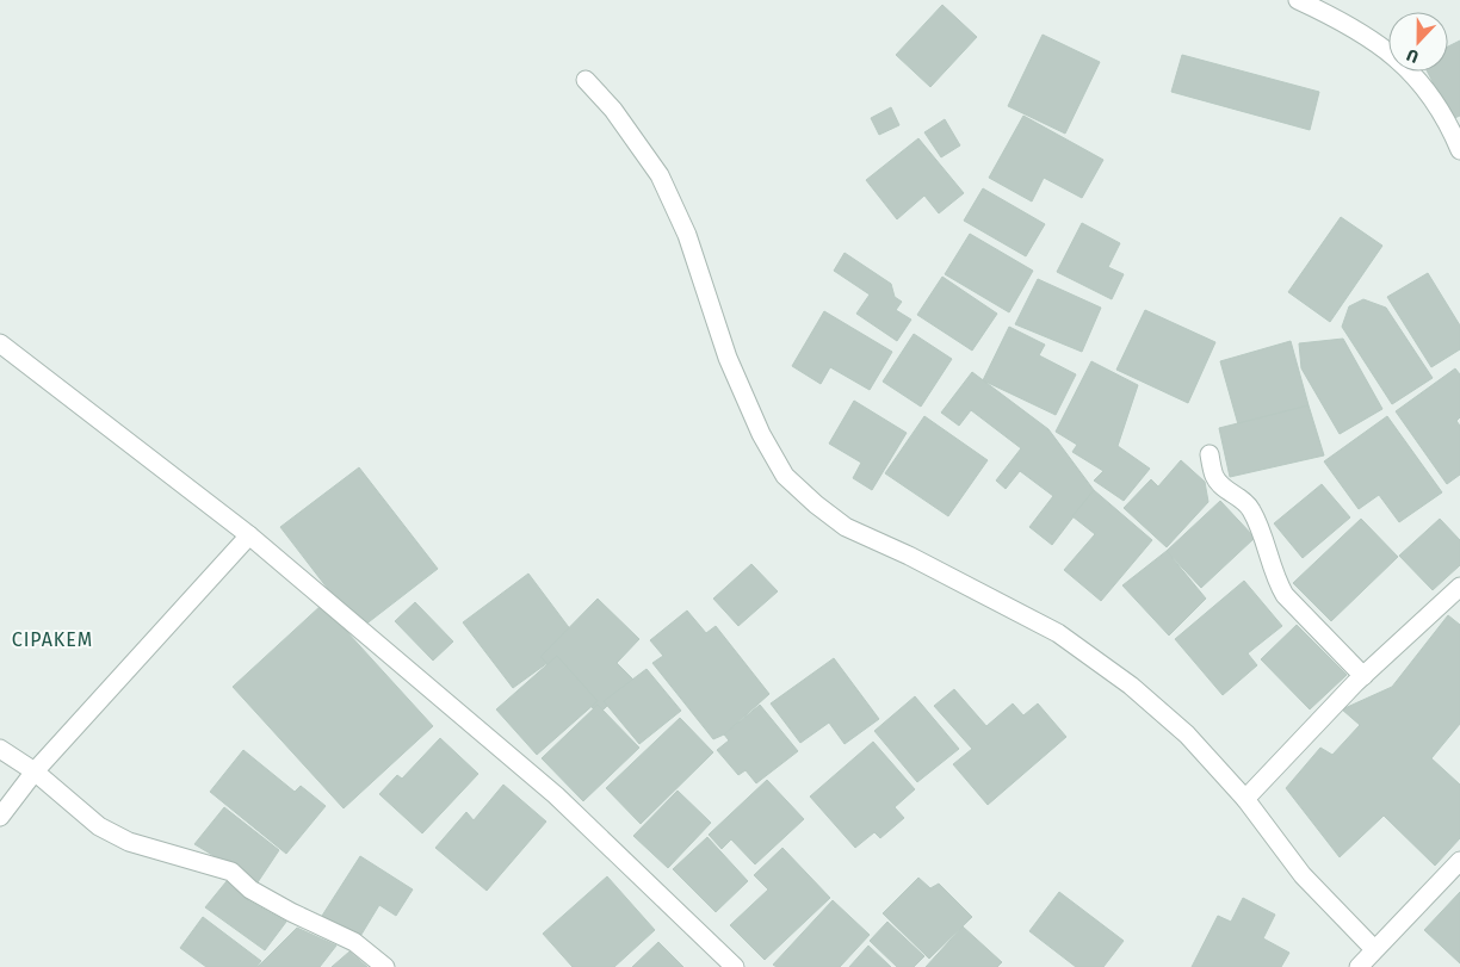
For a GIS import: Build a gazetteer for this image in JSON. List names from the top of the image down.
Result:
{
  "districts": ["CIPAKEM"],
  "north": "bottom"
}
